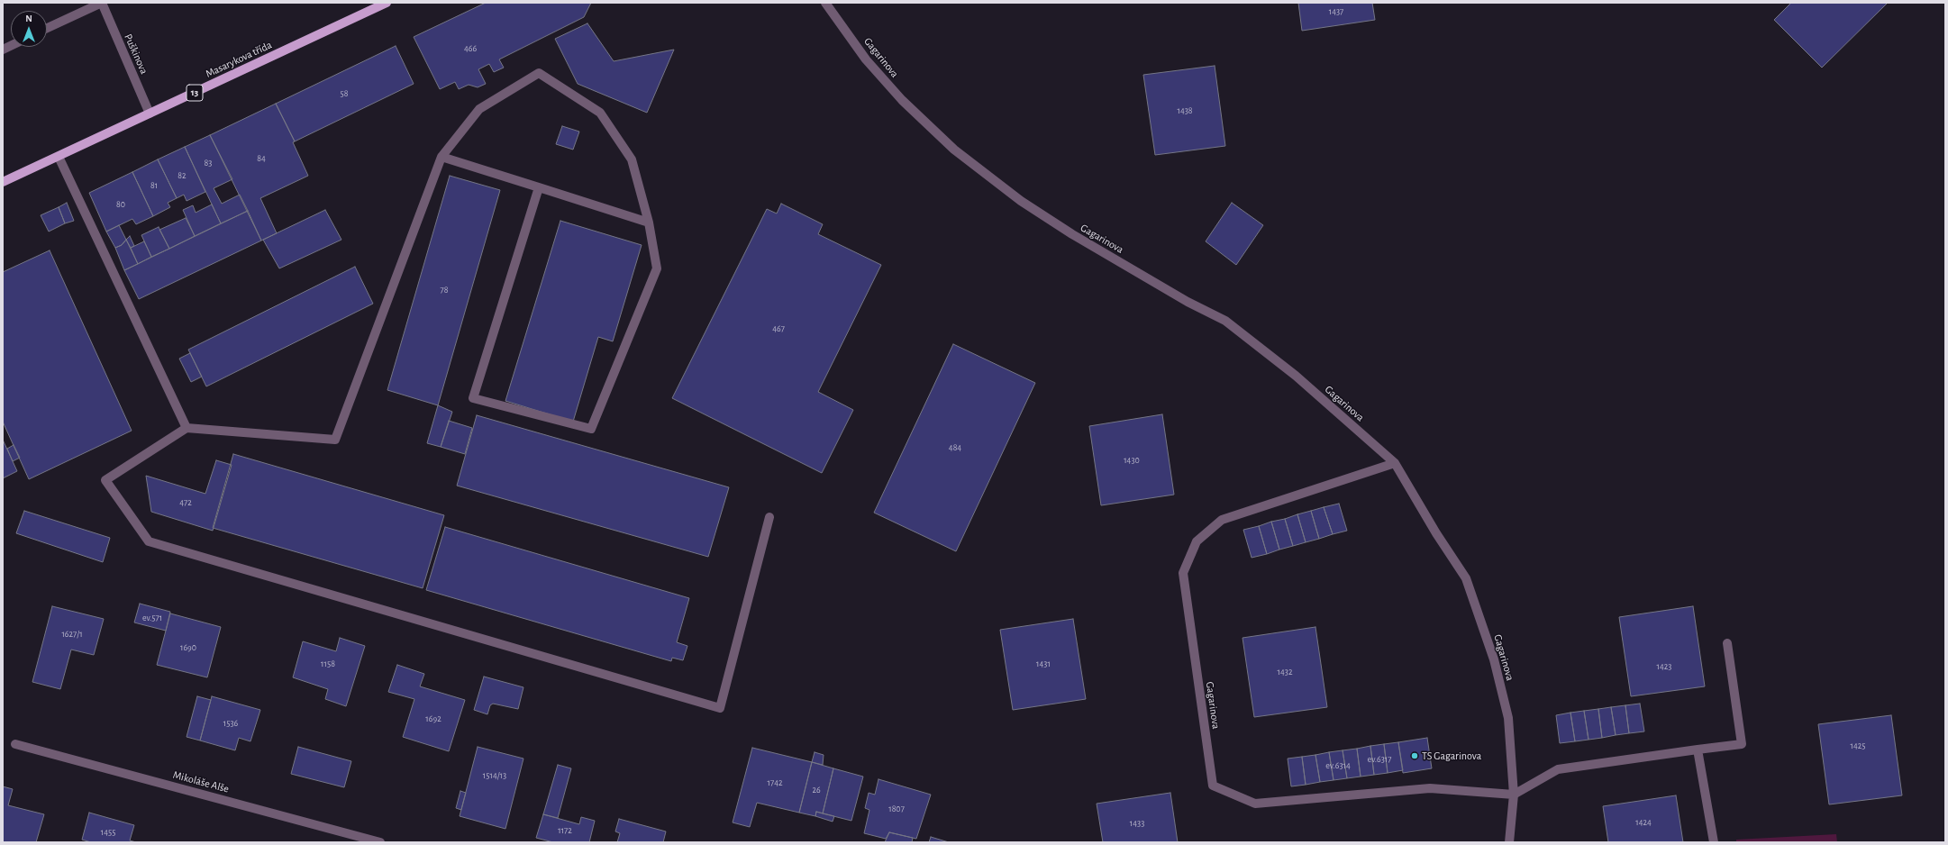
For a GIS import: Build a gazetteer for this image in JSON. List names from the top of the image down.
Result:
{
  "streets": {
    "main road": ["Masarykova třída", "13"],
    "street": ["Puškinova", "Gagarinova", "Mikoláše Alše"]
  },
  "crossings": [
    ["Puškinova", "Masarykova třída"]
  ],
  "places": ["TS Gagarinova"],
  "house_numbers": [
    "1437",
    "466",
    "58",
    "1438",
    "84",
    "83",
    "82",
    "81",
    "80",
    "78",
    "467",
    "484",
    "1430",
    "472",
    "ev.571",
    "1627/1",
    "1690",
    "1158",
    "1431",
    "1423",
    "1432",
    "1692",
    "1536",
    "1425",
    "ev.6317",
    "ev.6314",
    "1514/13",
    "1742",
    "26",
    "1807",
    "1424",
    "1433",
    "1172",
    "1455"
  ],
  "north": "top"
}
